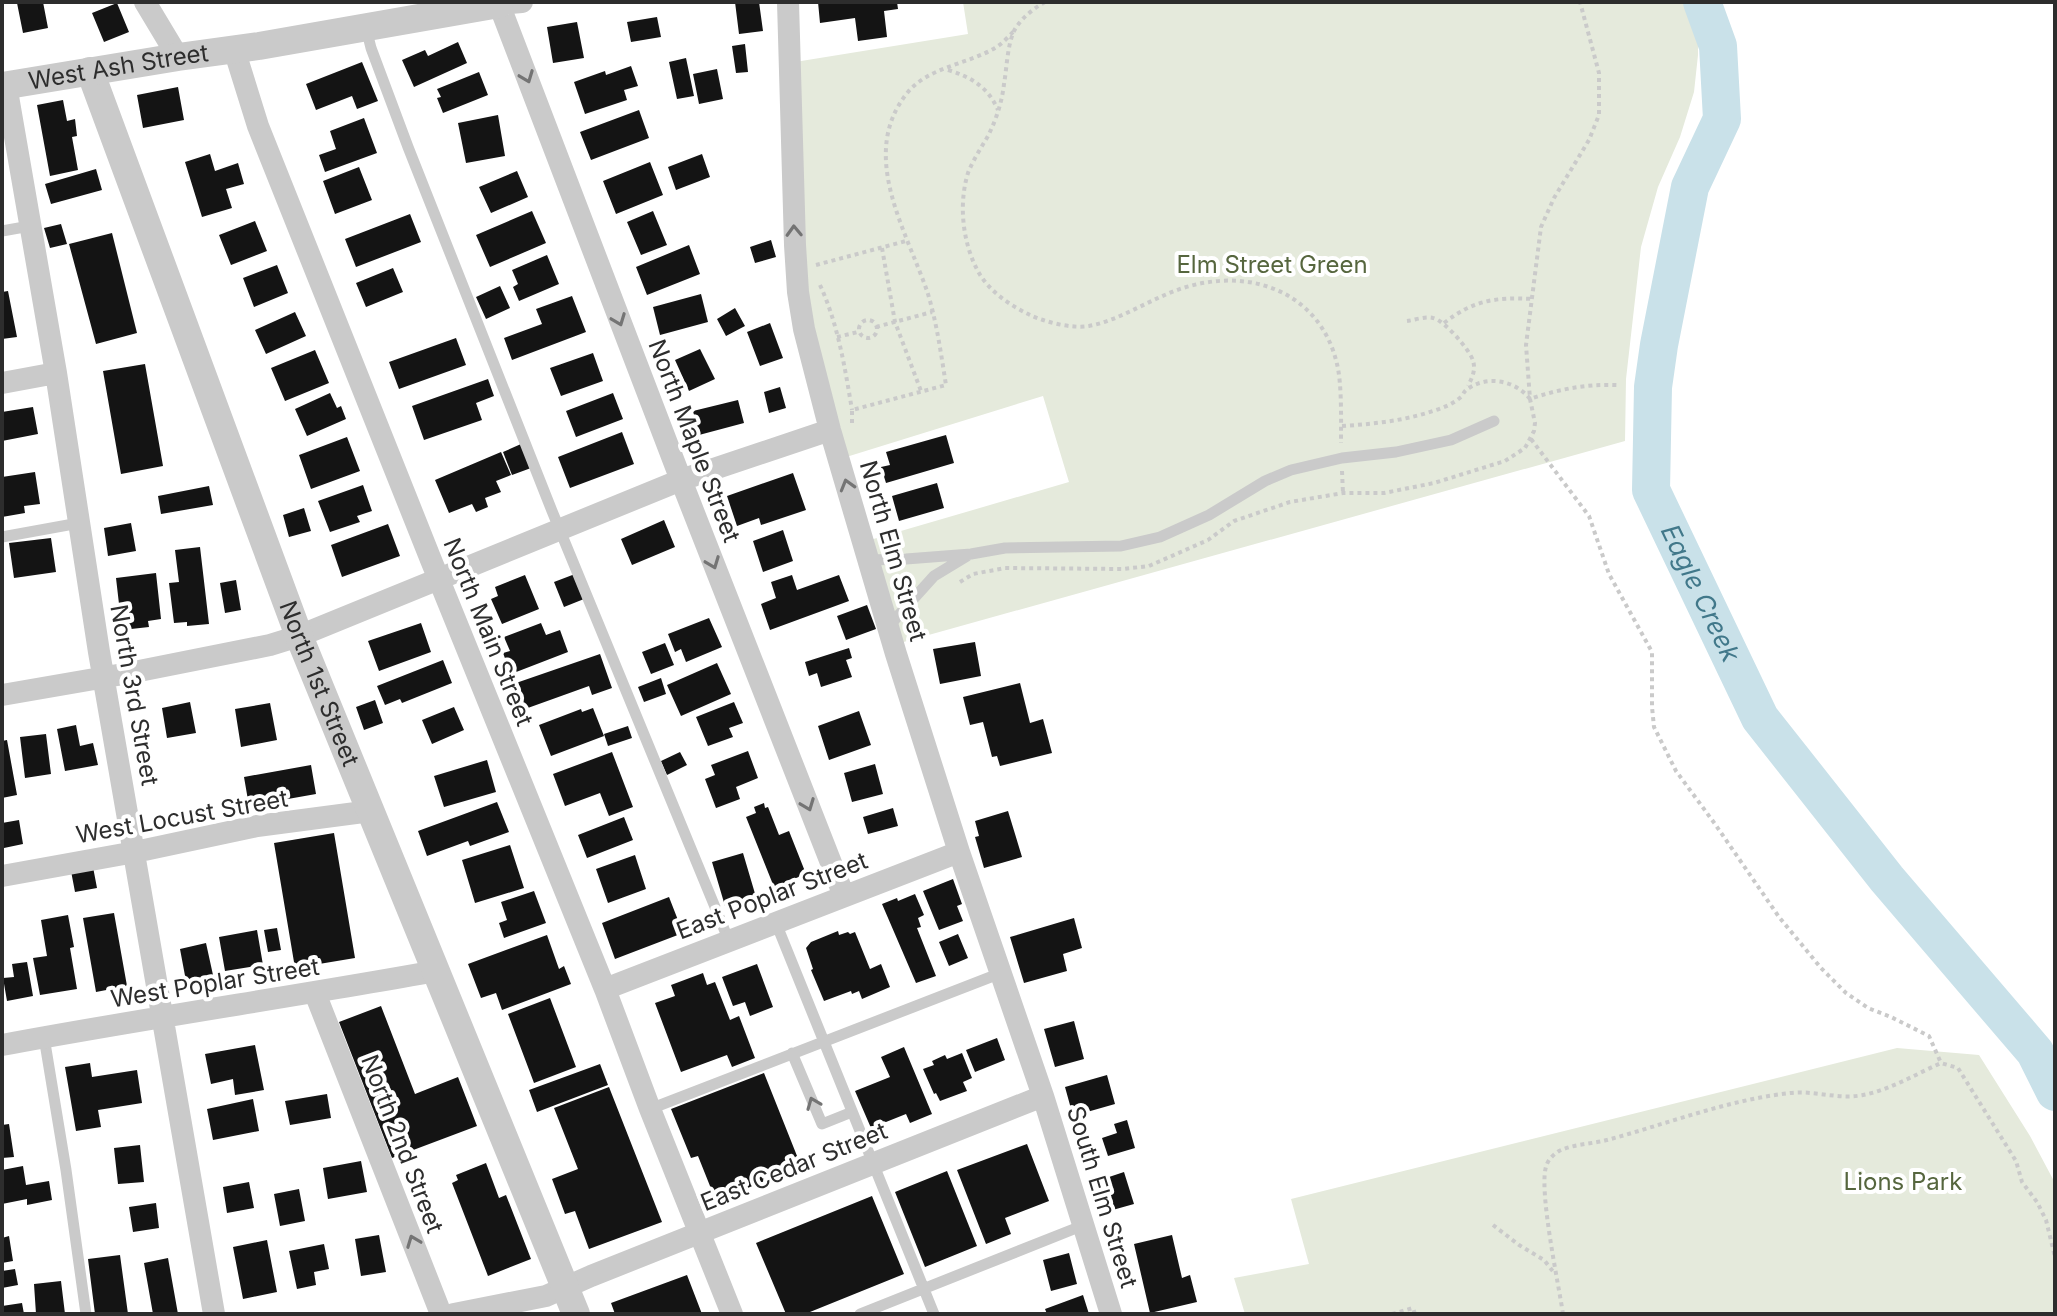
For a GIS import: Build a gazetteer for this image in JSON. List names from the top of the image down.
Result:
{
  "streets": {
    "street": [
      "West Ash Street",
      "North Maple Street",
      "North Elm Street",
      "North Main Street",
      "North 1st Street",
      "North 3rd Street",
      "West Locust Street",
      "East Poplar Street",
      "West Poplar Street",
      "North 2nd Street",
      "East Cedar Street",
      "South Elm Street"
    ]
  },
  "crossings": [
    ["West Ash Street", "North Maple Street"],
    ["West Ash Street", "North Main Street"],
    ["West Ash Street", "North 1st Street"],
    ["West Ash Street", "North 3rd Street"],
    ["North Maple Street", "East Poplar Street"],
    ["North Elm Street", "East Poplar Street"],
    ["North Elm Street", "East Cedar Street"],
    ["North Elm Street", "South Elm Street"],
    ["North Main Street", "East Poplar Street"],
    ["North Main Street", "East Cedar Street"],
    ["North 1st Street", "West Locust Street"],
    ["North 1st Street", "West Poplar Street"],
    ["North 1st Street", "East Cedar Street"],
    ["North 3rd Street", "West Locust Street"],
    ["North 3rd Street", "West Poplar Street"],
    ["West Poplar Street", "North 2nd Street"],
    ["East Cedar Street", "South Elm Street"]
  ],
  "one_way": ["North Maple Street", "North Elm Street", "North 2nd Street"],
  "water": ["Eagle Creek"],
  "parks": ["Elm Street Green", "Lions Park"]
}
